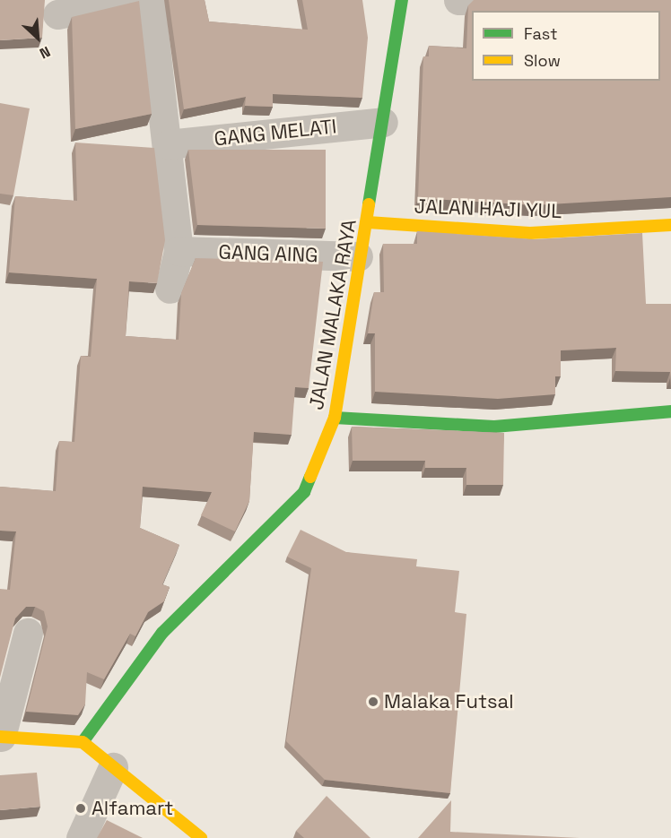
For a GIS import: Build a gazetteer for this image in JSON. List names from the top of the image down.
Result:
{
  "streets": {
    "street": [
      "GANG MELATI",
      "JALAN HAJI YUL",
      "GANG AING",
      "JALAN MALAKA RAYA"
    ]
  },
  "crossings": [
    ["GANG MELATI", "JALAN MALAKA RAYA"],
    ["JALAN HAJI YUL", "JALAN MALAKA RAYA"],
    ["GANG AING", "JALAN MALAKA RAYA"]
  ],
  "places": ["Malaka Futsal", "Alfamart"],
  "legend": ["Fast", "Slow"],
  "north": "bottom right"
}
